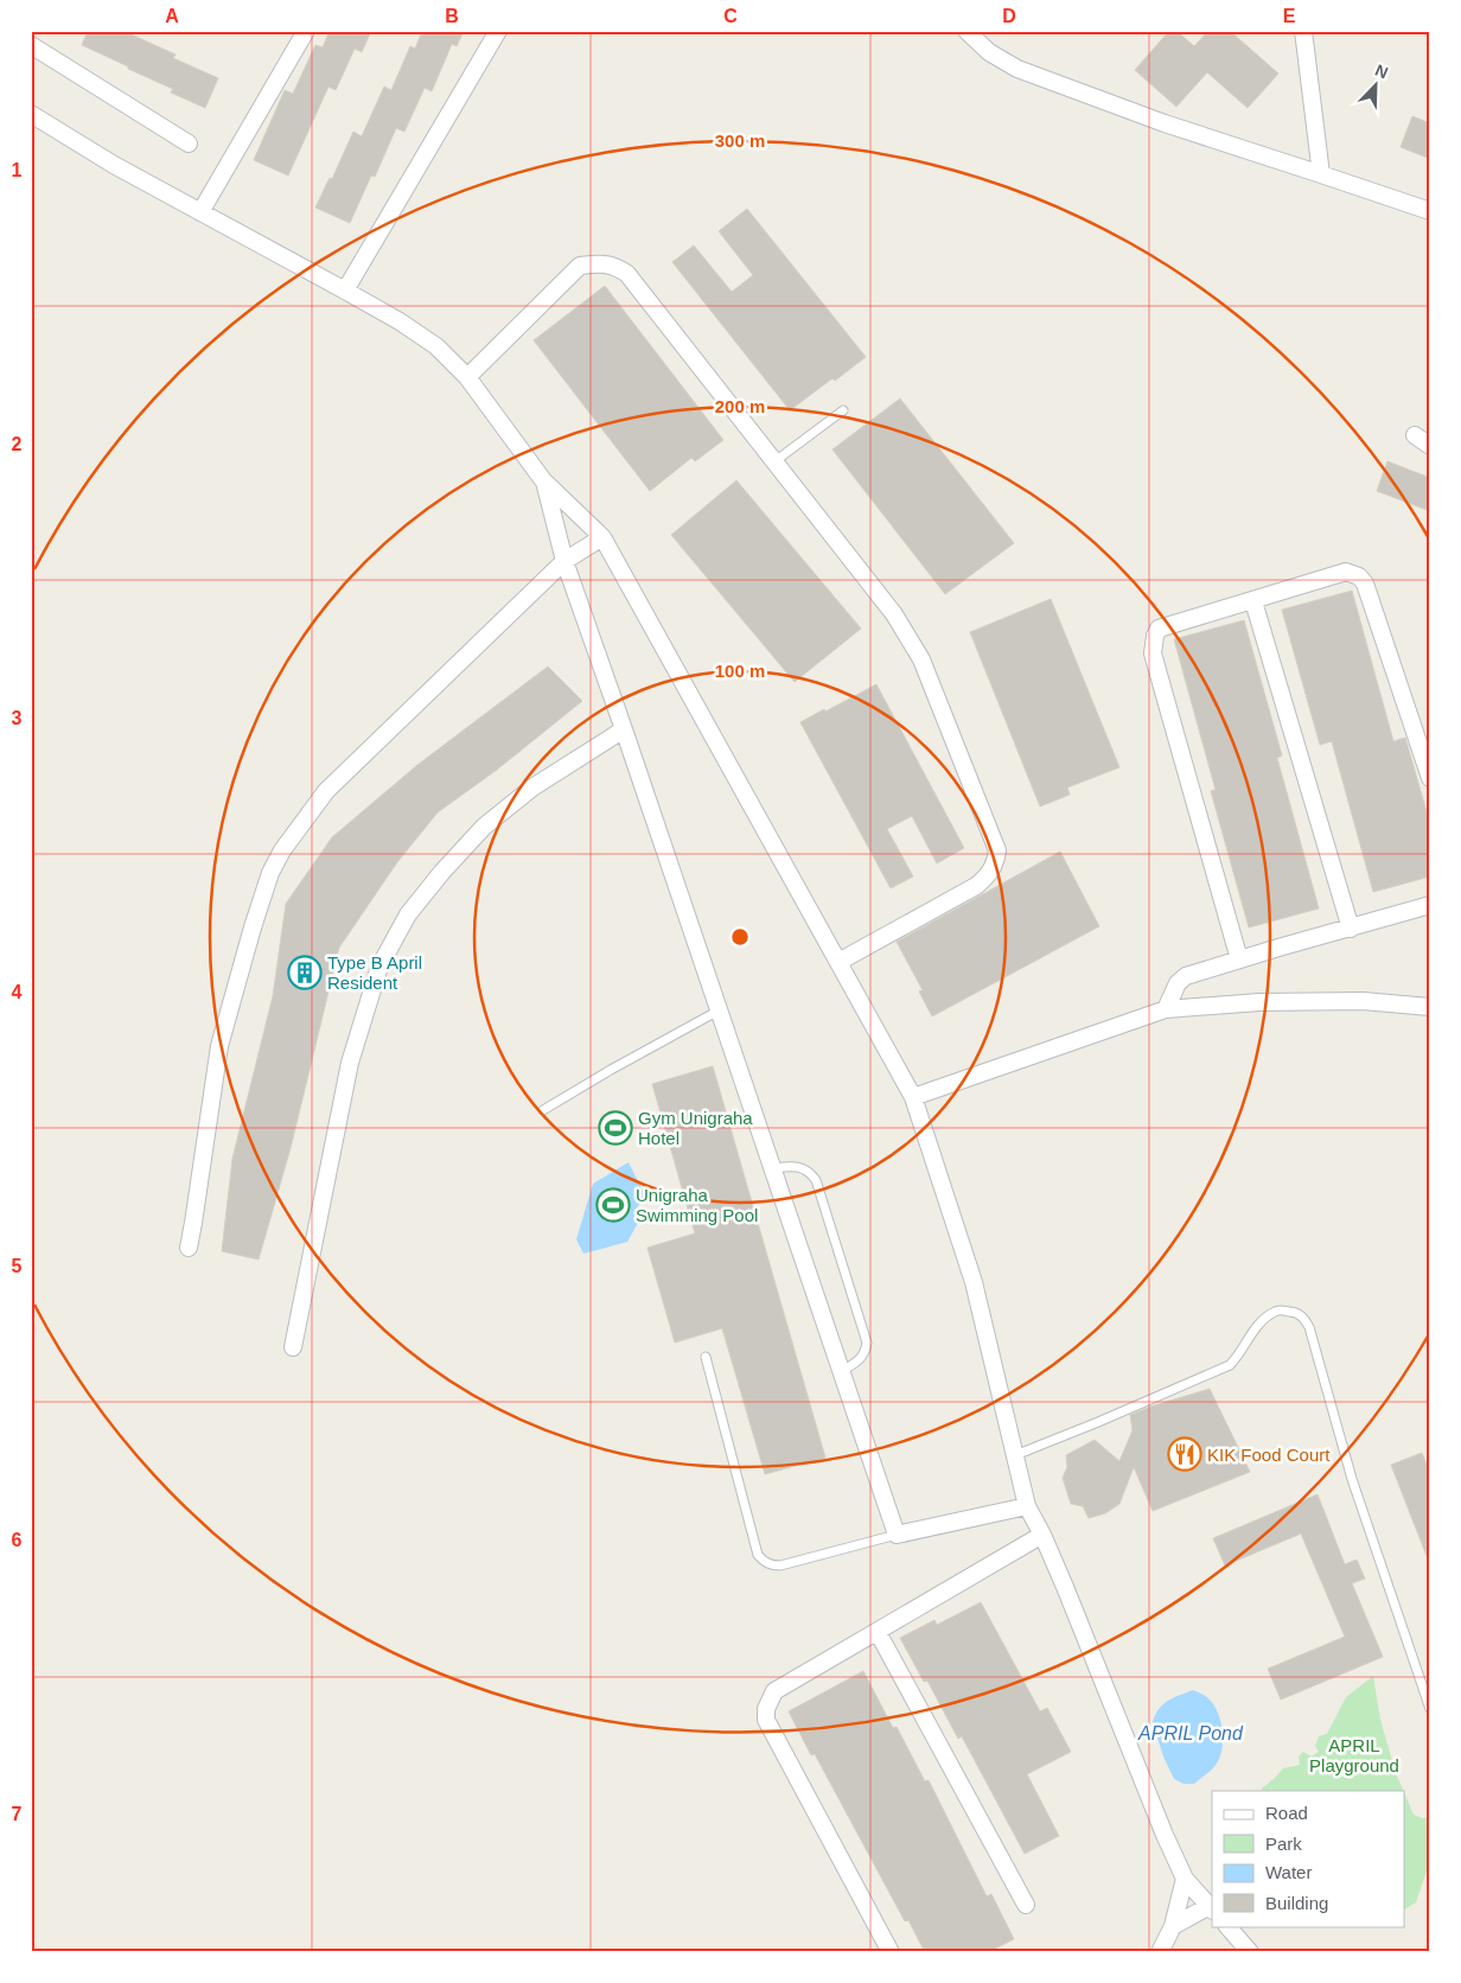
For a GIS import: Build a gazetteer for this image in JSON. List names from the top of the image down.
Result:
{
  "water": ["APRIL Pond"],
  "parks": ["APRIL Playground"],
  "places": {
    "building": ["Type B April Resident"],
    "sports": ["Gym Unigraha Hotel", "Unigraha Swimming Pool"],
    "restaurant": ["KIK Food Court"]
  },
  "legend": [
    "Road",
    "Park",
    "Water",
    "Building"
  ],
  "north": "top right",
  "grid": {
    "columns": [
      "A",
      "B",
      "C",
      "D",
      "E"
    ],
    "rows": [
      "1",
      "2",
      "3",
      "4",
      "5",
      "6",
      "7"
    ]
  },
  "rings": ["300 m", "200 m", "100 m"]
}
